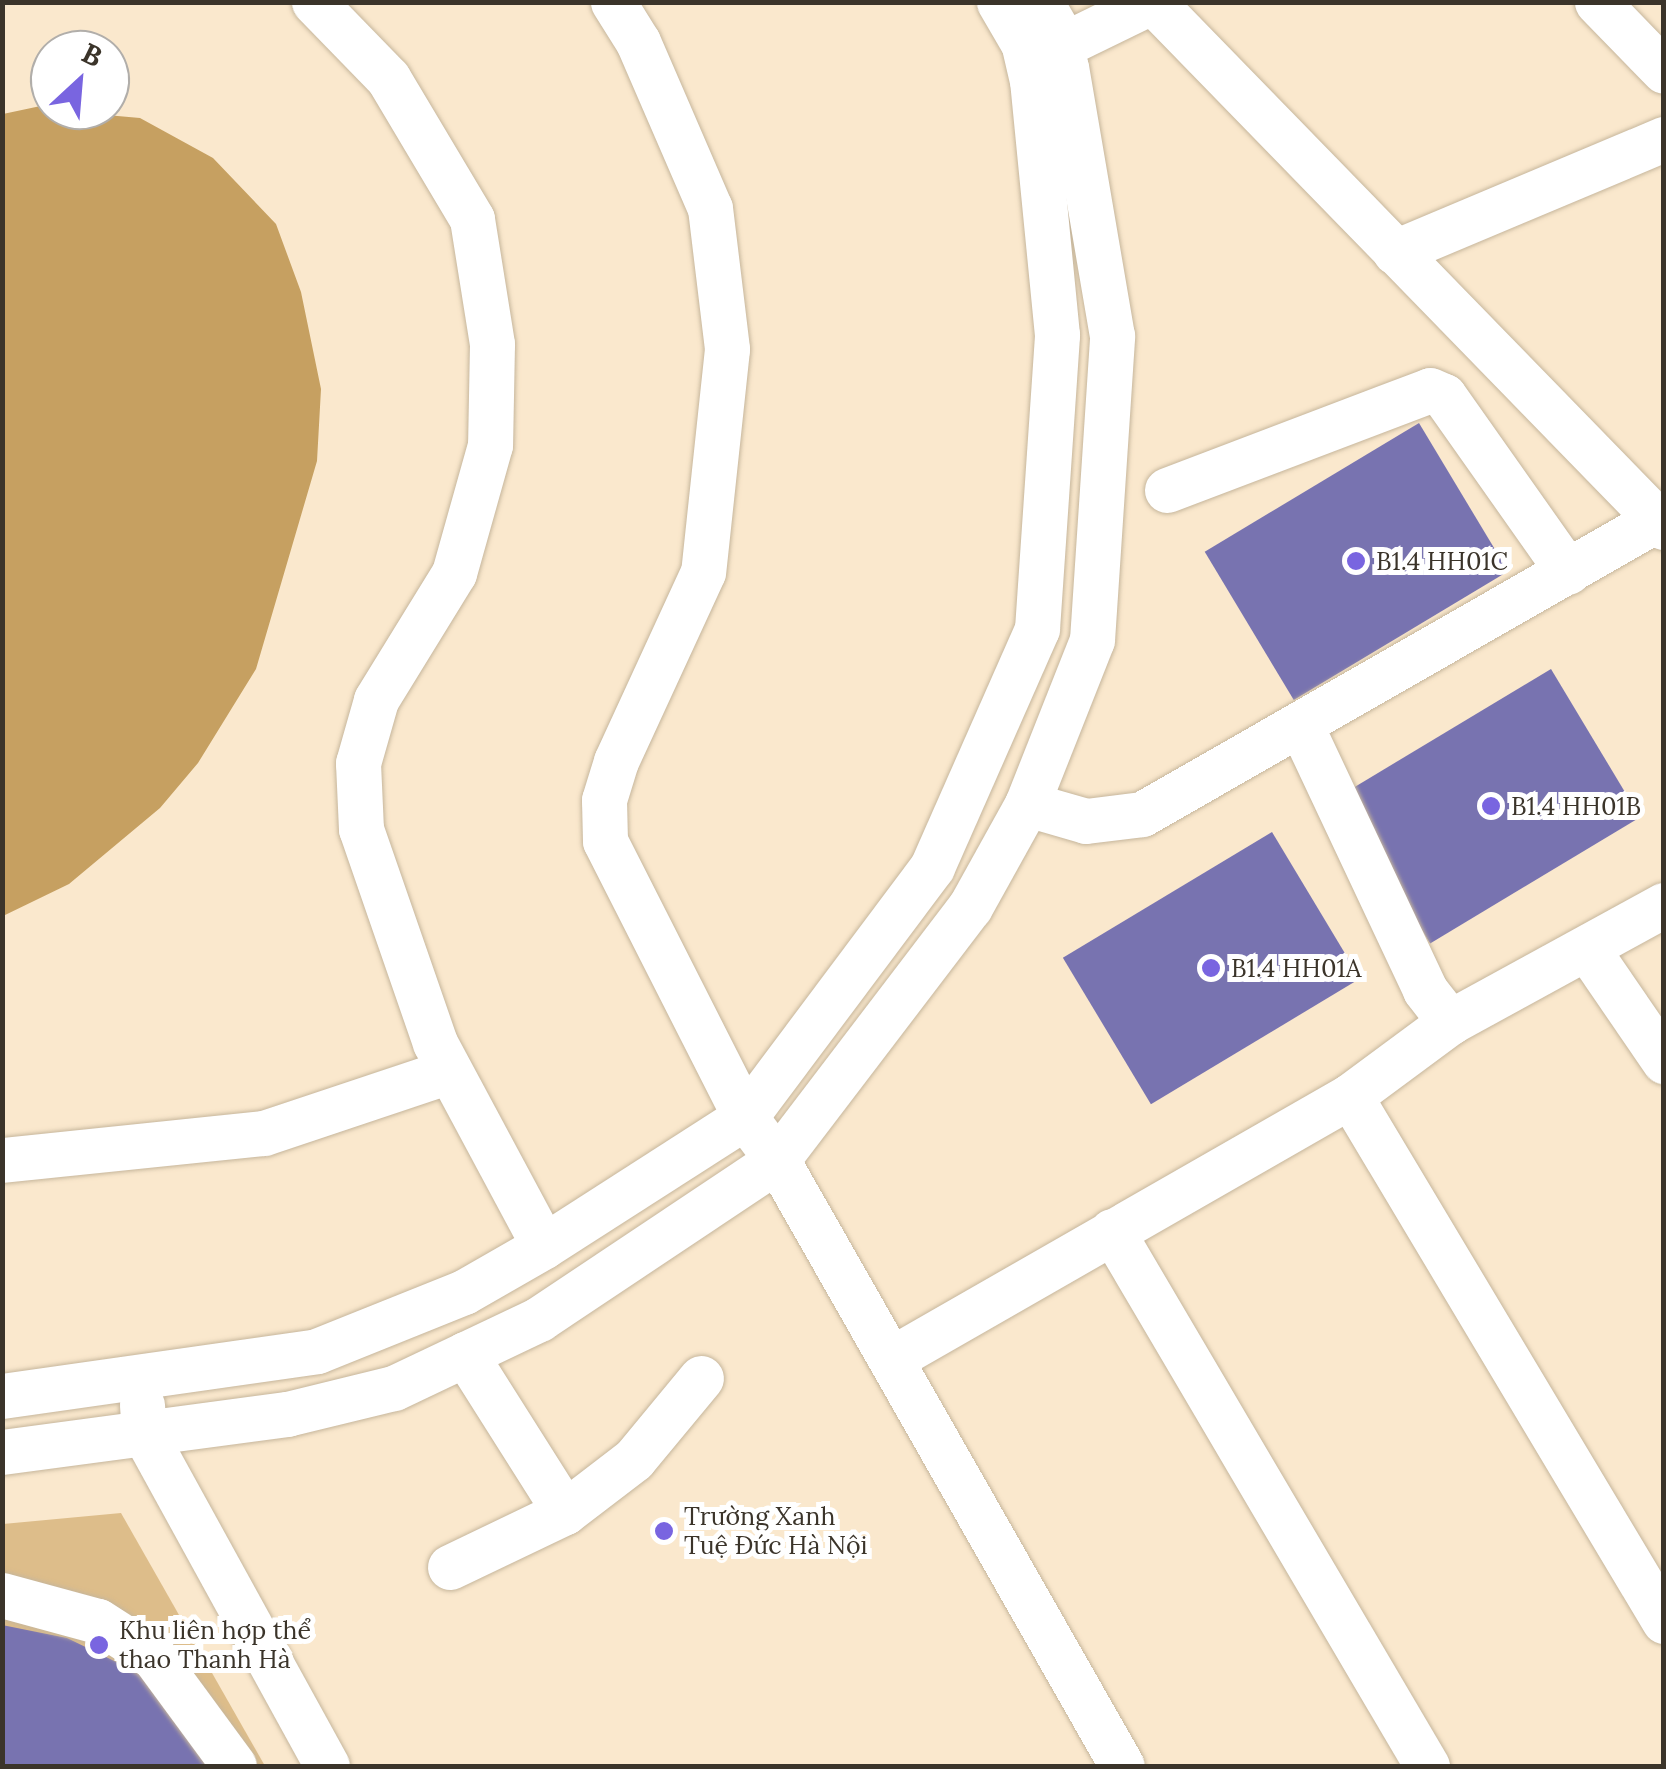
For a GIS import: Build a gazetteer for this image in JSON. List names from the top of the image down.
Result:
{
  "places": [
    "B1.4 HH01C",
    "B1.4 HH01B",
    "B1.4 HH01A",
    "Trường Xanh Tuệ Đức Hà Nội",
    "Khu liên hợp thể thao Thanh Hà"
  ],
  "north": "top right"
}
